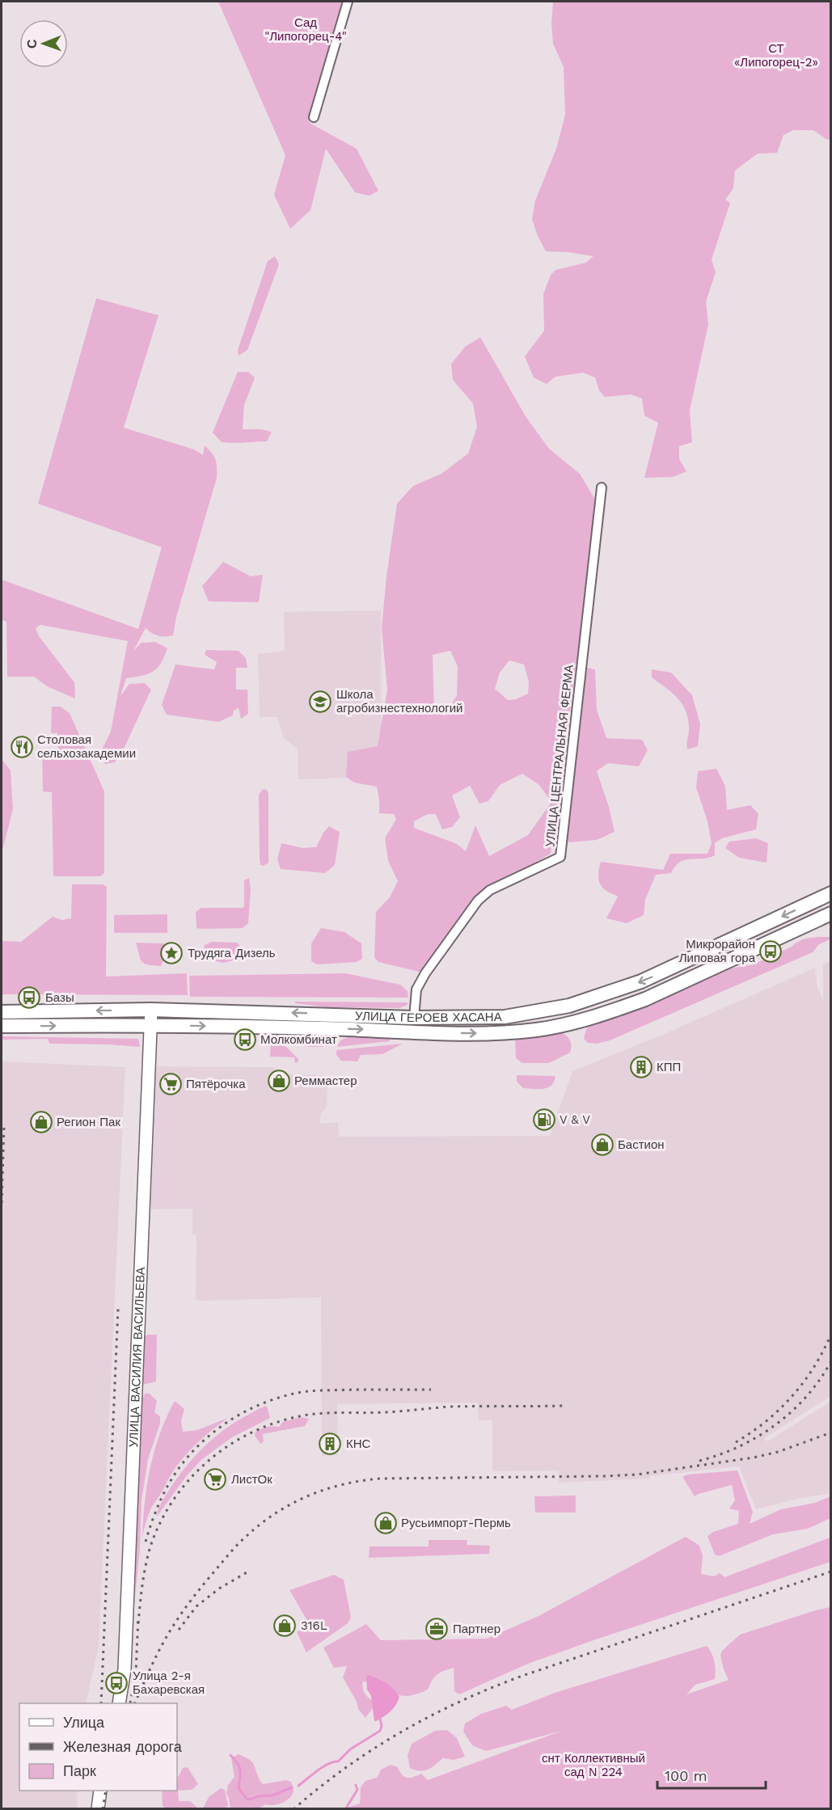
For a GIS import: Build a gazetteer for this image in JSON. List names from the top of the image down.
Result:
{
  "streets": {
    "main road": ["УЛИЦА ГЕРОЕВ ХАСАНА", "УЛИЦА ВАСИЛИЯ ВАСИЛЬЕВА"],
    "street": ["УЛИЦА ЦЕНТРАЛЬНАЯ ФЕРМА"]
  },
  "crossings": [
    ["УЛИЦА ЦЕНТРАЛЬНАЯ ФЕРМА", "УЛИЦА ГЕРОЕВ ХАСАНА"],
    ["УЛИЦА ГЕРОЕВ ХАСАНА", "УЛИЦА ВАСИЛИЯ ВАСИЛЬЕВА"]
  ],
  "parks": ["Сад \"Липогорец-4\"", "СТ «Липогорец-2»", "снт Коллективный сад N 224"],
  "places": {
    "school or university": ["Школа агробизнестехнологий"],
    "restaurant": ["Столовая сельхозакадемии"],
    "bus stop": [
      "Микрорайон Липовая гора",
      "Базы",
      "Молкомбинат",
      "Улица 2-я Бахаревская"
    ],
    "place": ["Трудяга Дизель"],
    "building": ["КПП", "КНС"],
    "shop": [
      "Реммастер",
      "Регион Пак",
      "Бастион",
      "Русьимпорт-Пермь",
      "316L"
    ],
    "supermarket": ["Пятёрочка", "ЛистОк"],
    "fuel station": ["V & V"],
    "office": ["Партнер"]
  },
  "legend": ["Улица", "Железная дорога", "Парк"],
  "scale_bar": "100 m",
  "north": "left"
}
